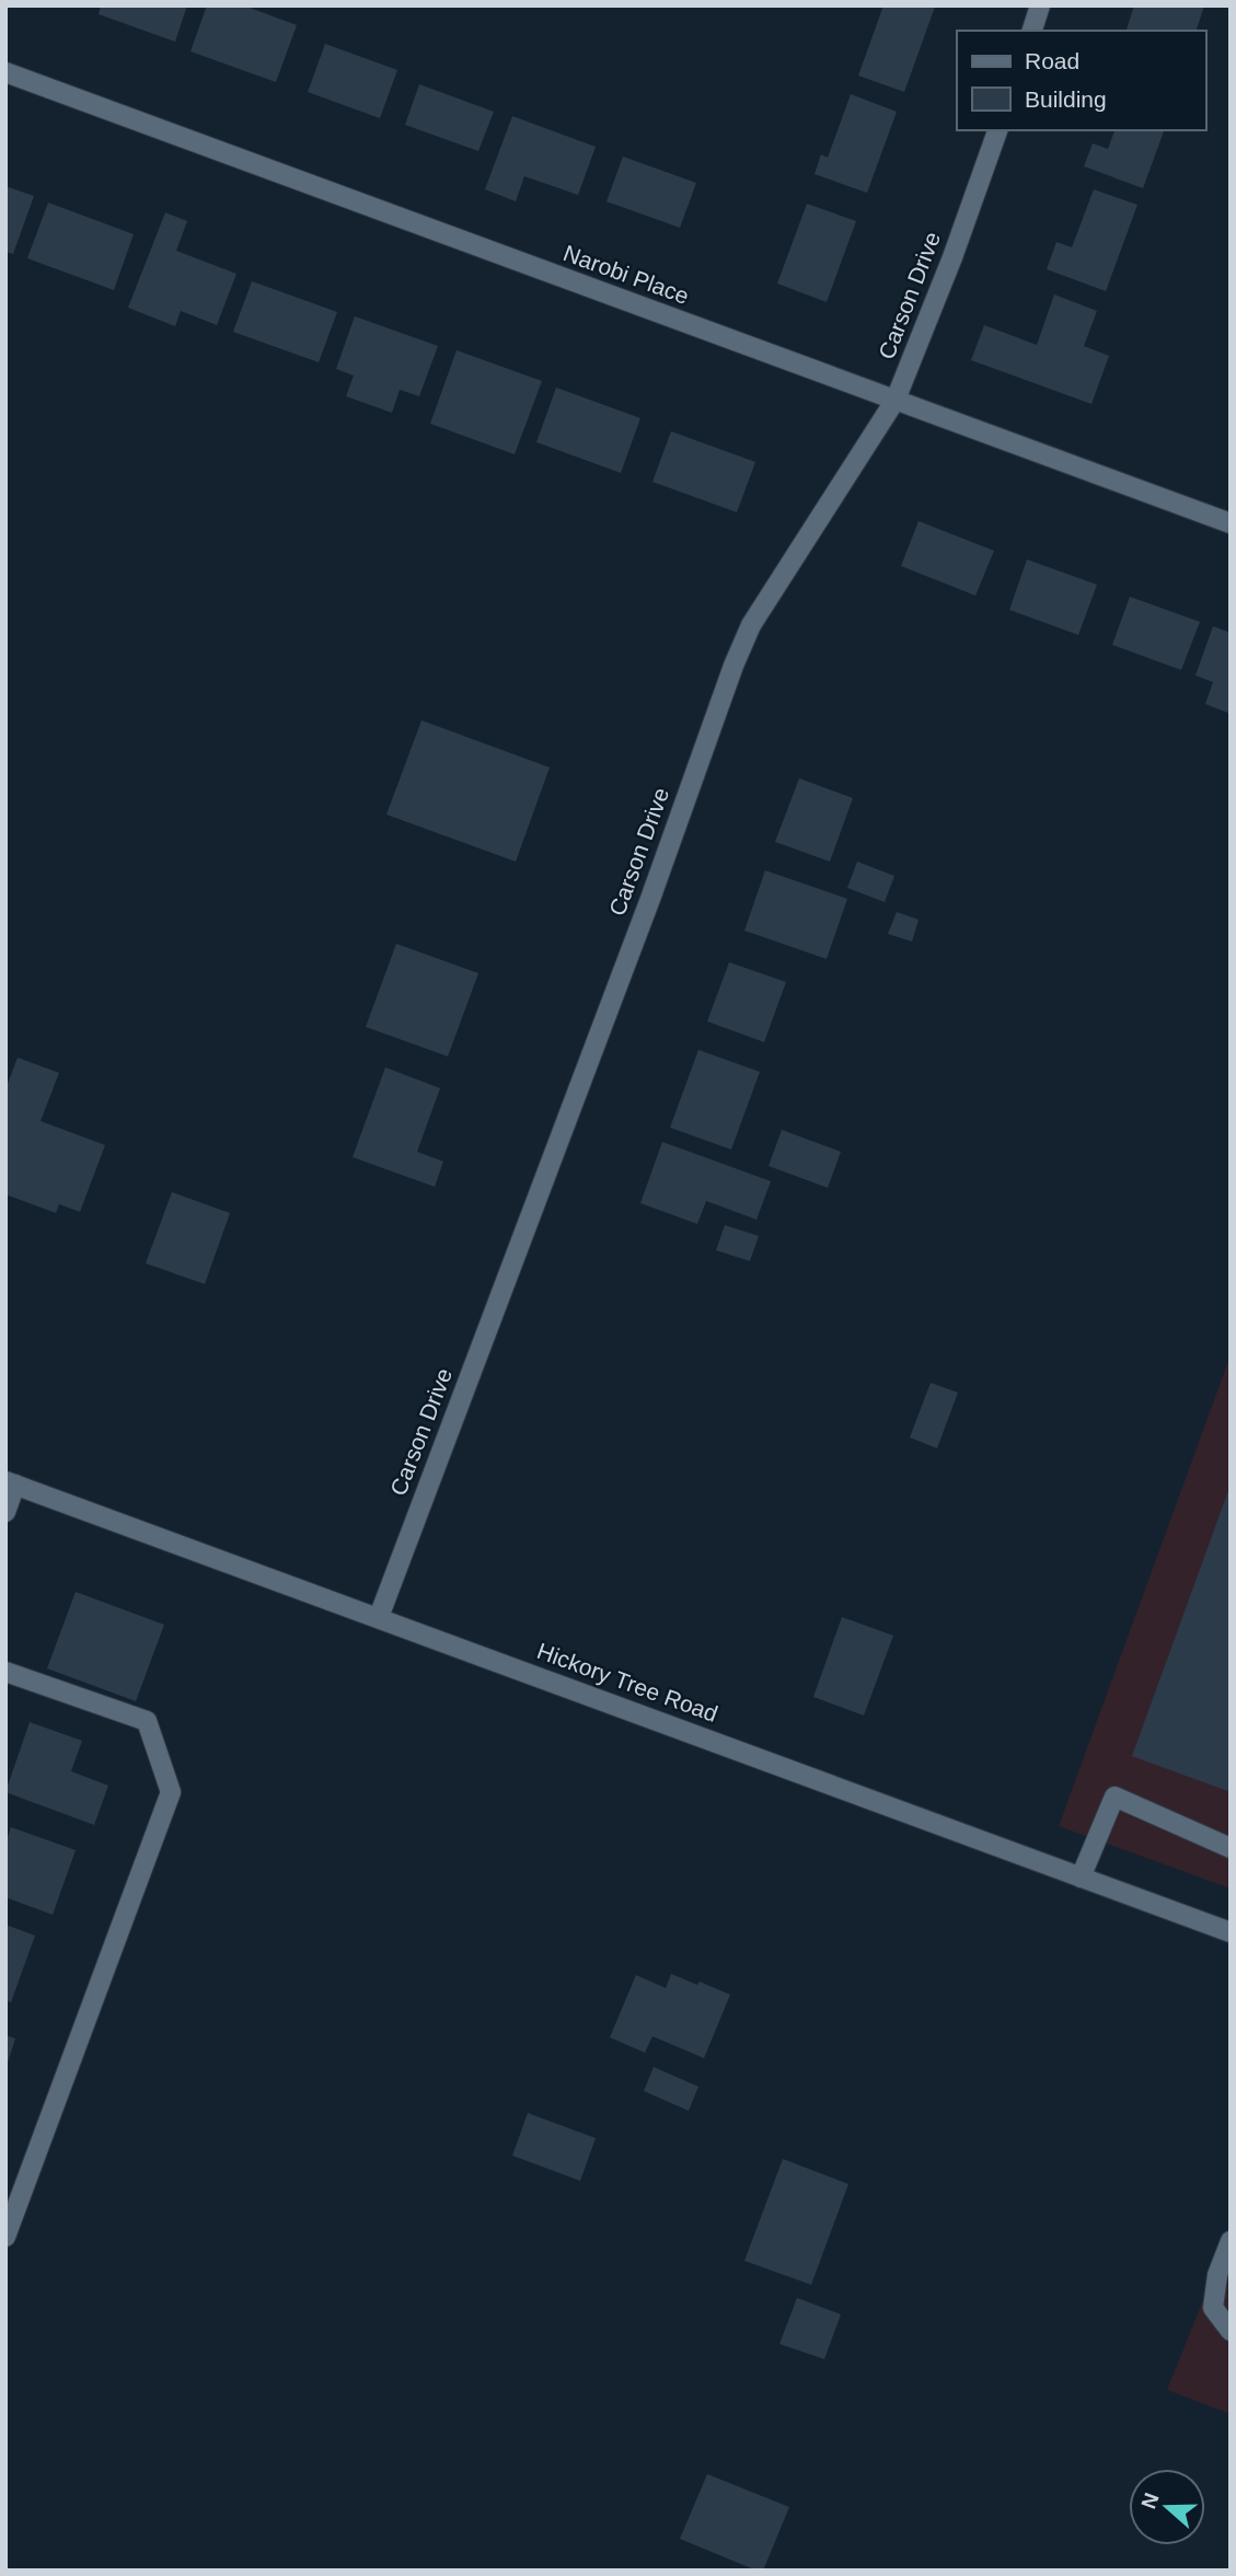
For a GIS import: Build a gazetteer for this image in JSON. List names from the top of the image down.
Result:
{
  "streets": {
    "street": ["Narobi Place", "Carson Drive", "Hickory Tree Road"]
  },
  "crossings": [
    ["Narobi Place", "Carson Drive"],
    ["Carson Drive", "Hickory Tree Road"]
  ],
  "legend": ["Road", "Building"],
  "north": "left"
}
